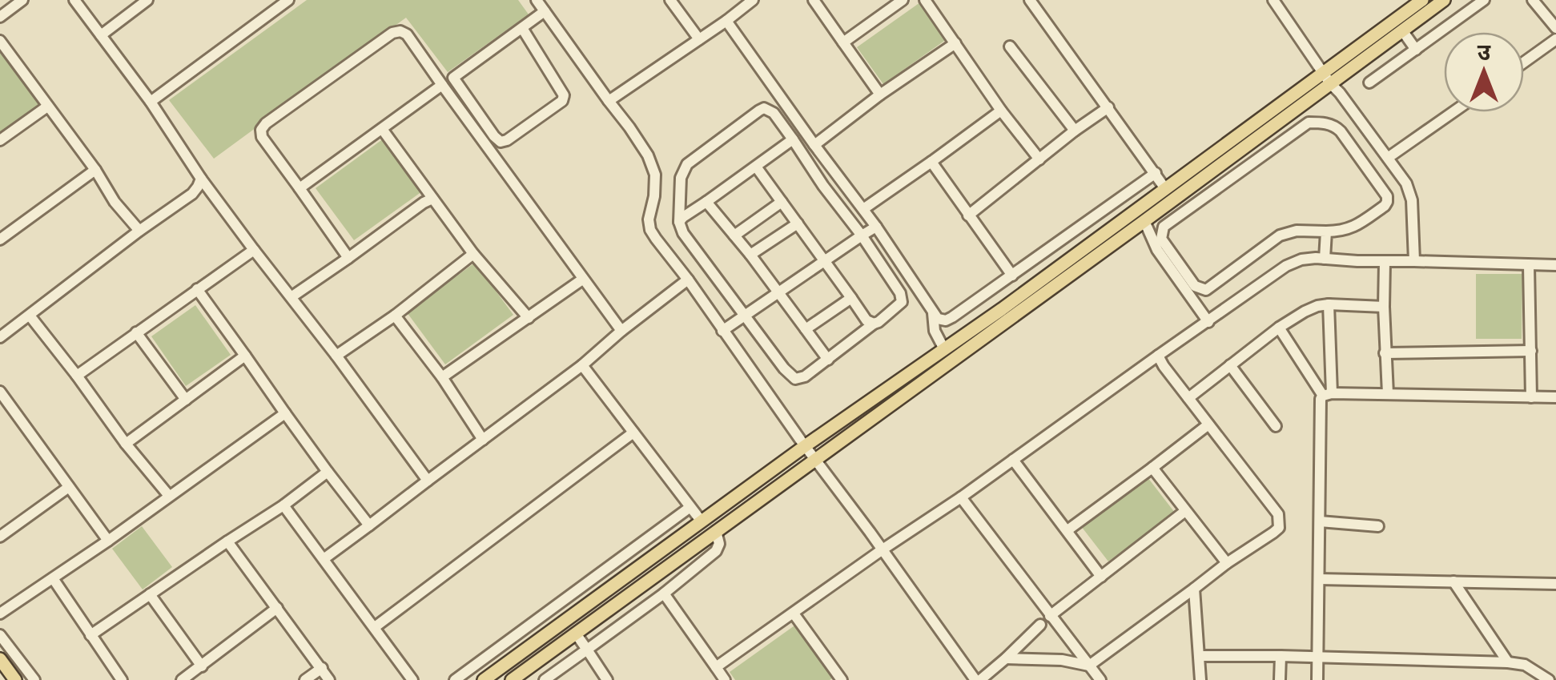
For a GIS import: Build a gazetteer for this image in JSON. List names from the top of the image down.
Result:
{
  "north": "top"
}
